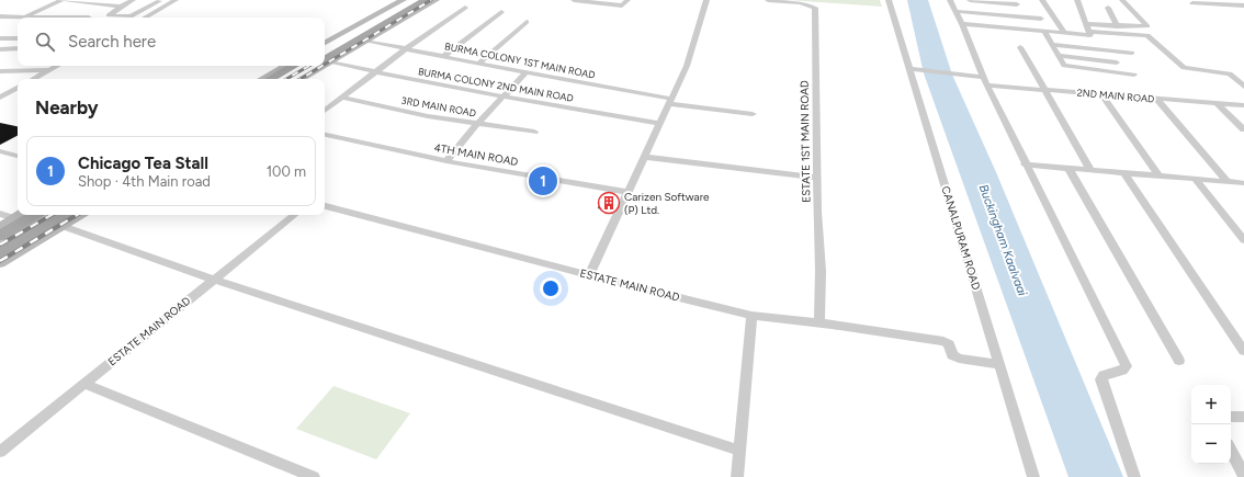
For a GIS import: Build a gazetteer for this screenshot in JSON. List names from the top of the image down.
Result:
{
  "streets": {
    "street": [
      "BURMA COLONY 1ST MAIN ROAD",
      "BURMA COLONY 2ND MAIN ROAD",
      "2ND MAIN ROAD",
      "3RD MAIN ROAD",
      "ESTATE 1ST MAIN ROAD",
      "4TH MAIN ROAD",
      "CANALPURAM ROAD",
      "ESTATE MAIN ROAD"
    ]
  },
  "crossings": [
    ["2ND MAIN ROAD", "CANALPURAM ROAD"],
    ["ESTATE 1ST MAIN ROAD", "ESTATE MAIN ROAD"],
    ["CANALPURAM ROAD", "ESTATE MAIN ROAD"]
  ],
  "water": ["Buckingham Kaalvaai"],
  "places": {
    "building": ["Carizen Software (P) Ltd."]
  },
  "page": {
    "search": "Search here",
    "heading": "Nearby",
    "list": [
      {
        "mark": "1",
        "name": "Chicago Tea Stall",
        "note": "Shop · 4th Main road",
        "value": "100 m"
      }
    ],
    "pins": "1",
    "map_buttons": ["+", "−"]
  }
}
